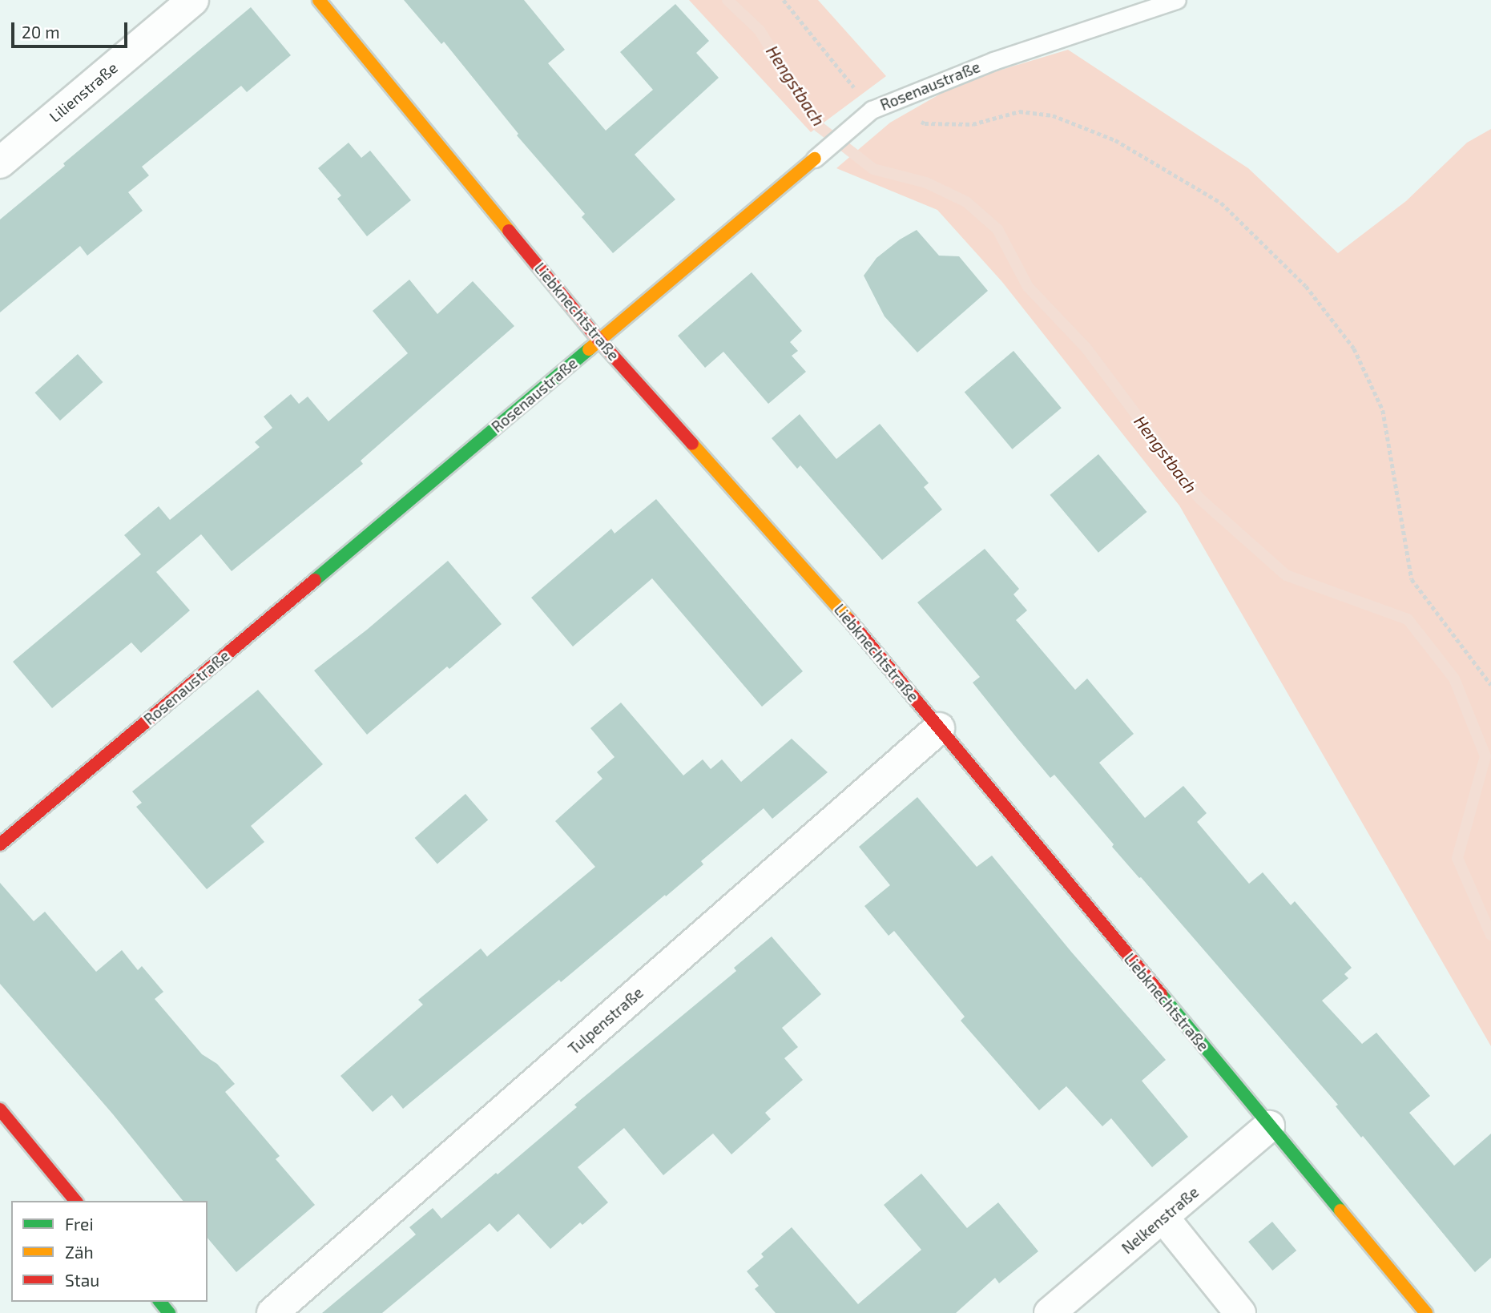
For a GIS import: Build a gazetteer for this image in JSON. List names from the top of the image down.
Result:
{
  "streets": {
    "street": [
      "Rosenaustraße",
      "Lilienstraße",
      "Liebknechtstraße",
      "Tulpenstraße",
      "Nelkenstraße"
    ]
  },
  "crossings": [
    ["Rosenaustraße", "Liebknechtstraße"],
    ["Liebknechtstraße", "Tulpenstraße"],
    ["Liebknechtstraße", "Nelkenstraße"]
  ],
  "water": ["Hengstbach"],
  "legend": ["Frei", "Zäh", "Stau"],
  "scale_bar": "20 m"
}
